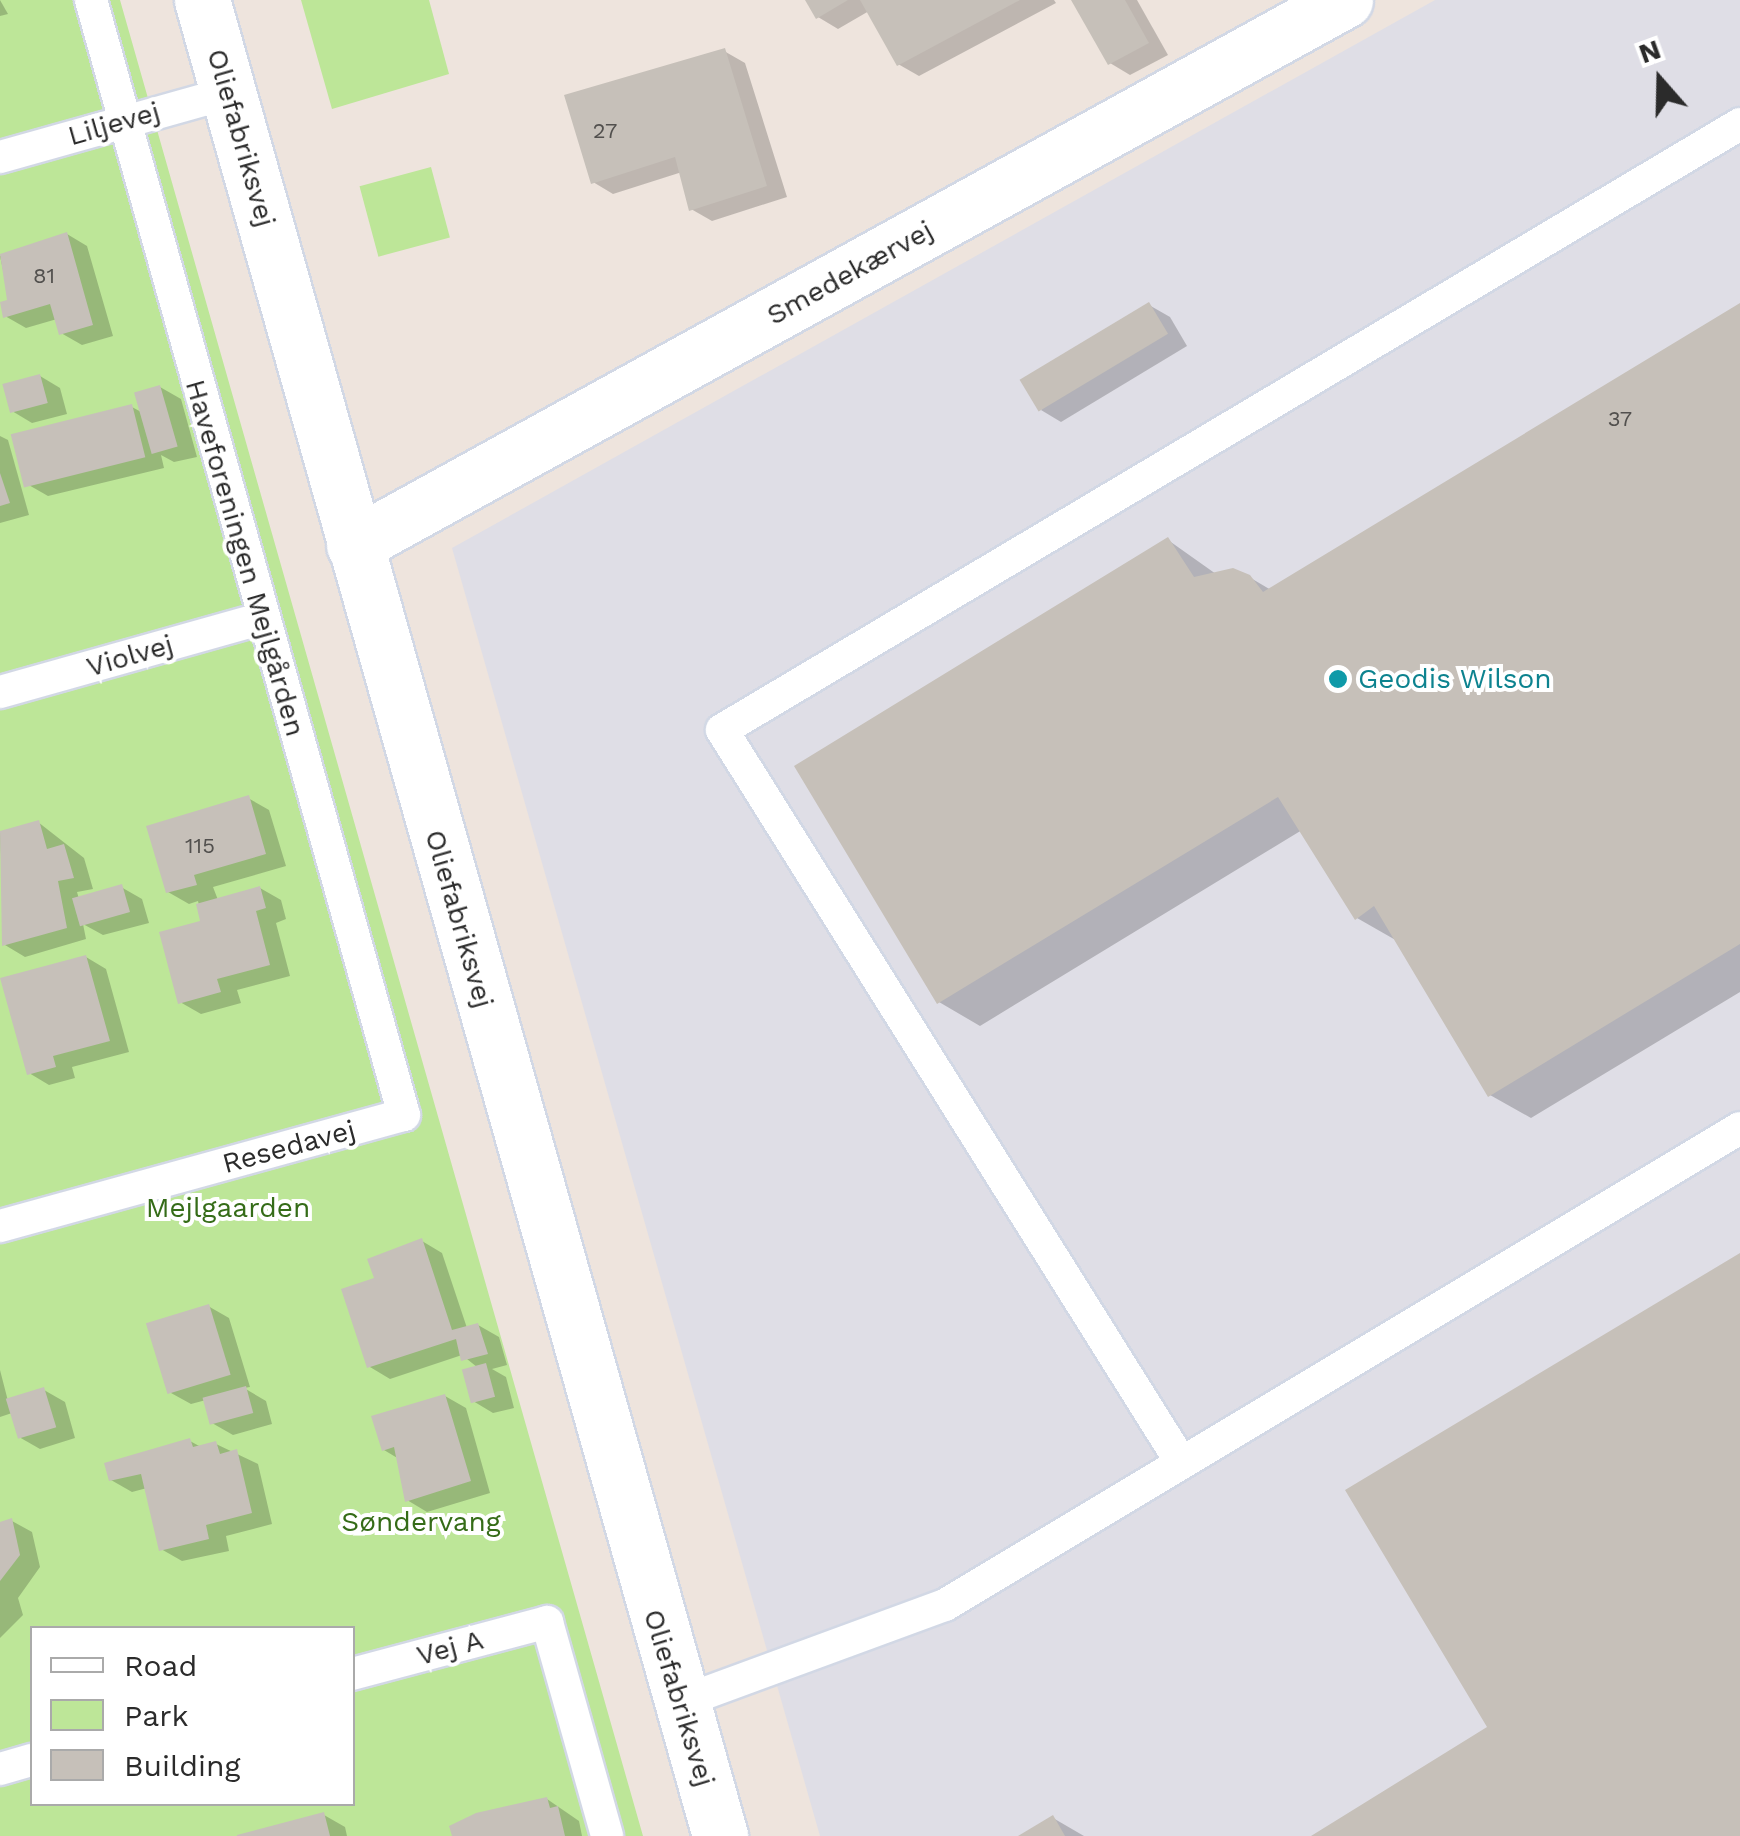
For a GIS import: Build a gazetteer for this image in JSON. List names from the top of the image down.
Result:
{
  "streets": {
    "street": ["Oliefabriksvej", "Smedekærvej"],
    "lane": [
      "Liljevej",
      "Haveforeningen Mejlgården",
      "Violvej",
      "Resedavej",
      "Vej A"
    ]
  },
  "crossings": [
    ["Liljevej", "Oliefabriksvej"],
    ["Liljevej", "Haveforeningen Mejlgården"],
    ["Oliefabriksvej", "Smedekærvej"],
    ["Haveforeningen Mejlgården", "Violvej"],
    ["Haveforeningen Mejlgården", "Resedavej"]
  ],
  "parks": ["Mejlgaarden", "Søndervang"],
  "places": ["Geodis Wilson"],
  "house_numbers": [
    "27",
    "81",
    "37",
    "115"
  ],
  "legend": ["Road", "Park", "Building"],
  "north": "top"
}
